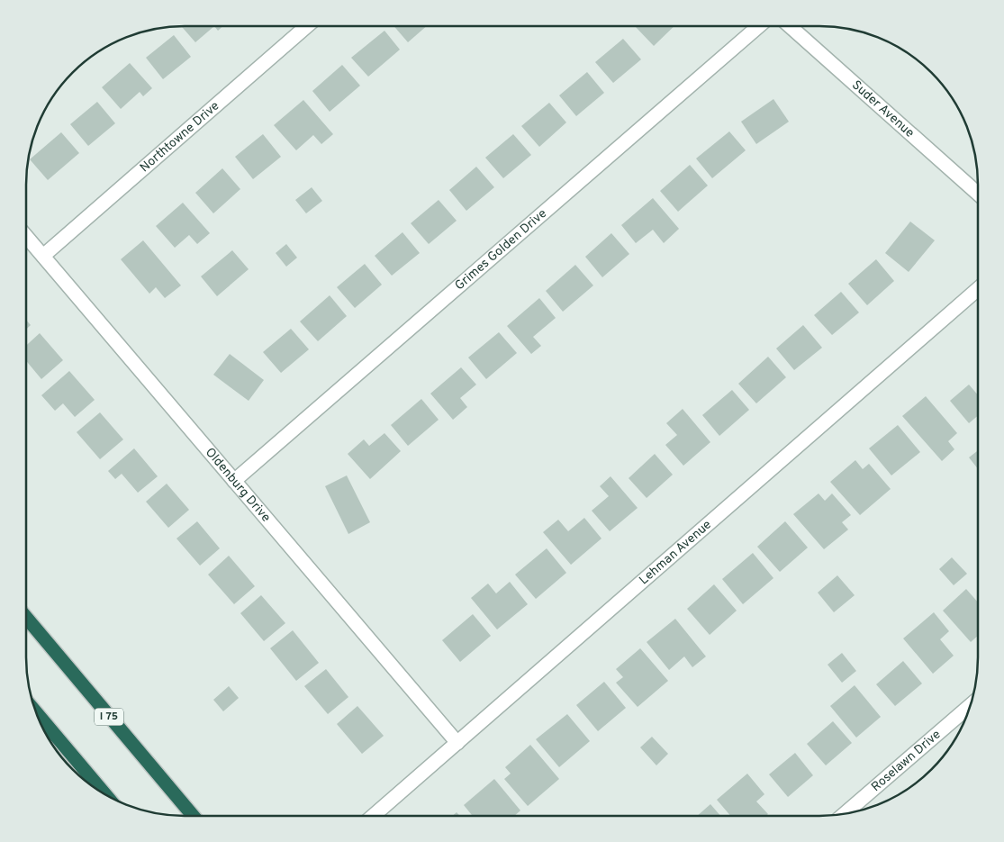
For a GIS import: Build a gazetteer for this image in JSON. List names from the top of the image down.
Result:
{
  "streets": {
    "highway": ["I 75"],
    "street": [
      "Suder Avenue",
      "Northtowne Drive",
      "Grimes Golden Drive",
      "Oldenburg Drive",
      "Lehman Avenue",
      "Roselawn Drive"
    ]
  },
  "crossings": [
    ["Northtowne Drive", "Oldenburg Drive"],
    ["Grimes Golden Drive", "Oldenburg Drive"],
    ["Oldenburg Drive", "Lehman Avenue"]
  ]
}
